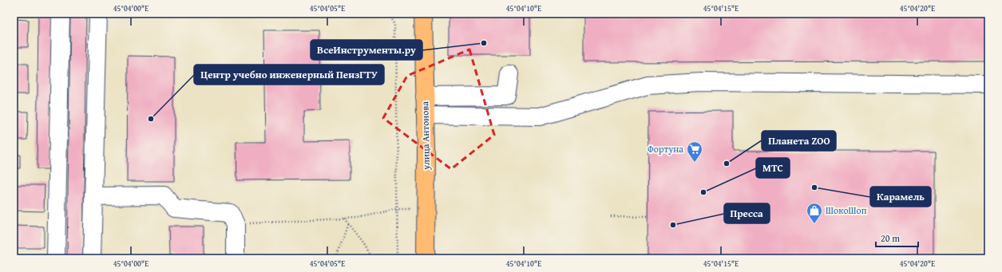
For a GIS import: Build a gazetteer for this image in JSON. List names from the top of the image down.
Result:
{
  "streets": {
    "main road": ["улица Антонова"]
  },
  "places": {
    "other": [
      "ВсеИнструменты.ру",
      "Центр учебно инженерный ПензГТУ",
      "Планета ZOO",
      "Карамель",
      "МТС",
      "Пресса"
    ],
    "supermarket": ["Фортуна"],
    "shop": ["ШокоШоп"]
  },
  "scale_bar": "20 m",
  "coordinates": [
    "45°04'00\"E",
    "45°04'05\"E",
    "45°04'10\"E",
    "45°04'15\"E",
    "45°04'20\"E"
  ]
}
